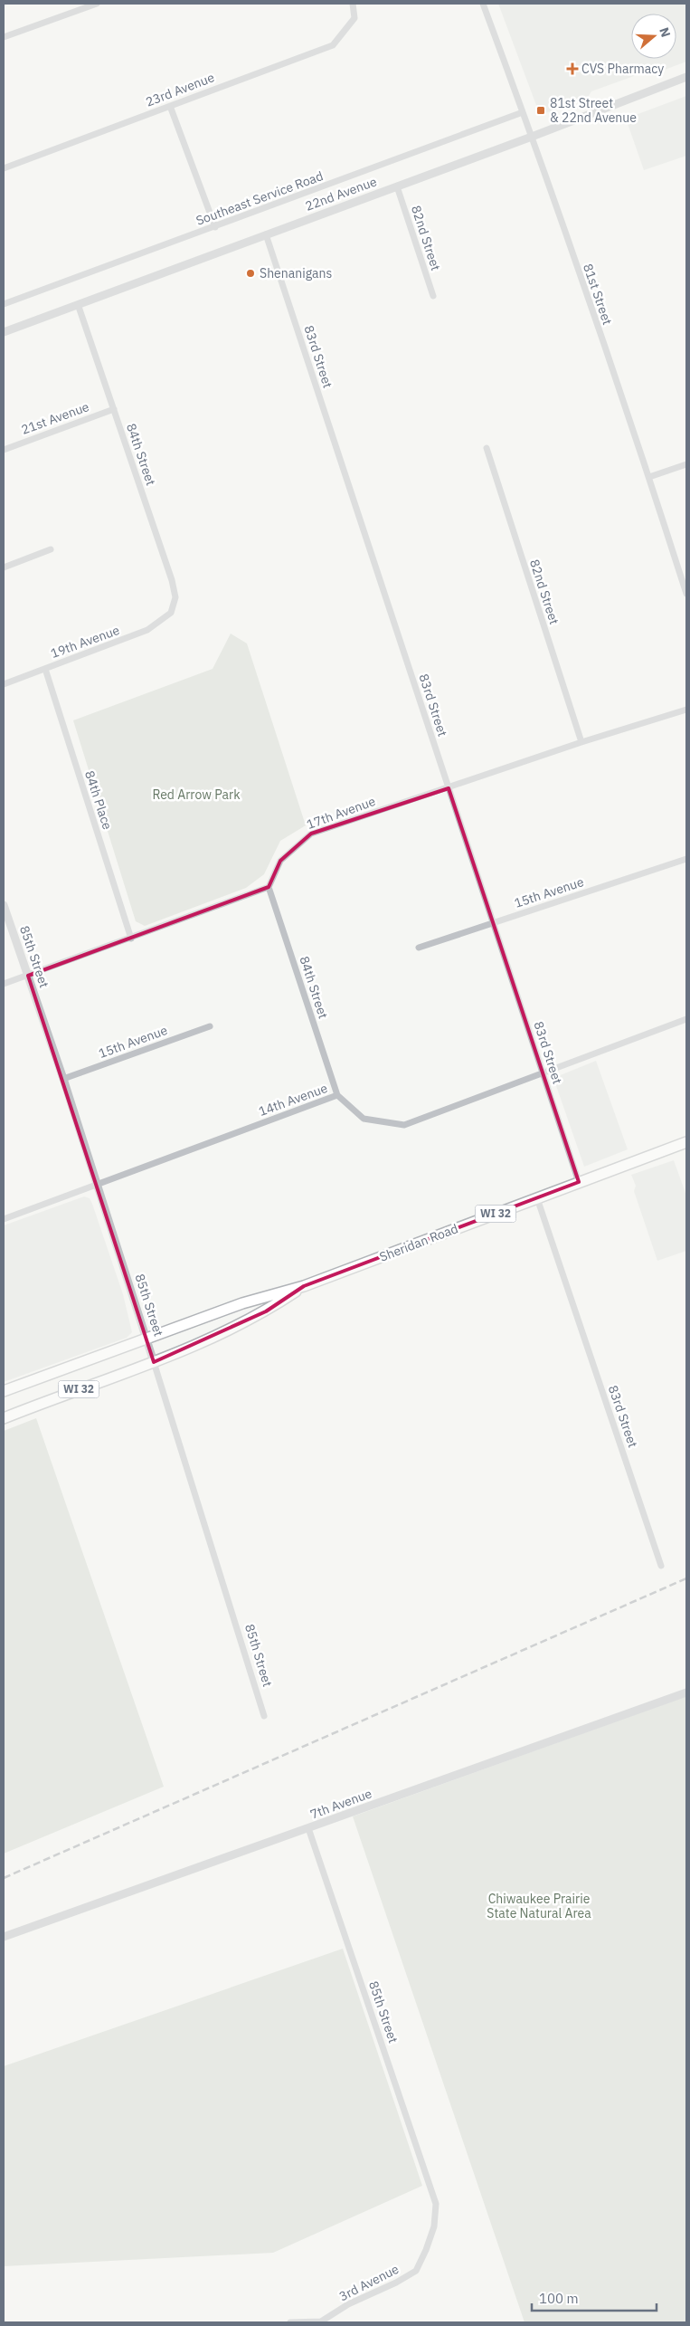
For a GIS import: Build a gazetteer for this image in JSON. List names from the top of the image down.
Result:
{
  "streets": {
    "main road": ["WI 32", "Sheridan Road"],
    "street": [
      "23rd Avenue",
      "22nd Avenue",
      "Southeast Service Road",
      "82nd Street",
      "81st Street",
      "83rd Street",
      "21st Avenue",
      "84th Street",
      "19th Avenue",
      "84th Place",
      "17th Avenue",
      "15th Avenue",
      "85th Street",
      "14th Avenue",
      "7th Avenue",
      "3rd Avenue"
    ]
  },
  "crossings": [
    ["22nd Avenue", "82nd Street"],
    ["22nd Avenue", "81st Street"],
    ["22nd Avenue", "83rd Street"],
    ["22nd Avenue", "84th Street"],
    ["Southeast Service Road", "81st Street"],
    ["82nd Street", "17th Avenue"],
    ["83rd Street", "17th Avenue"],
    ["83rd Street", "15th Avenue"],
    ["83rd Street", "14th Avenue"],
    ["83rd Street", "Sheridan Road"],
    ["21st Avenue", "84th Street"],
    ["84th Street", "19th Avenue"],
    ["84th Street", "17th Avenue"],
    ["84th Street", "14th Avenue"],
    ["19th Avenue", "84th Place"],
    ["15th Avenue", "85th Street"],
    ["85th Street", "14th Avenue"],
    ["85th Street", "Sheridan Road"],
    ["85th Street", "7th Avenue"],
    ["85th Street", "3rd Avenue"]
  ],
  "parks": ["Red Arrow Park", "Chiwaukee Prairie State Natural Area"],
  "places": {
    "health": ["CVS Pharmacy"],
    "transit": ["81st Street & 22nd Avenue"],
    "other": ["Shenanigans"]
  },
  "scale_bar": "100 m",
  "north": "right"
}
